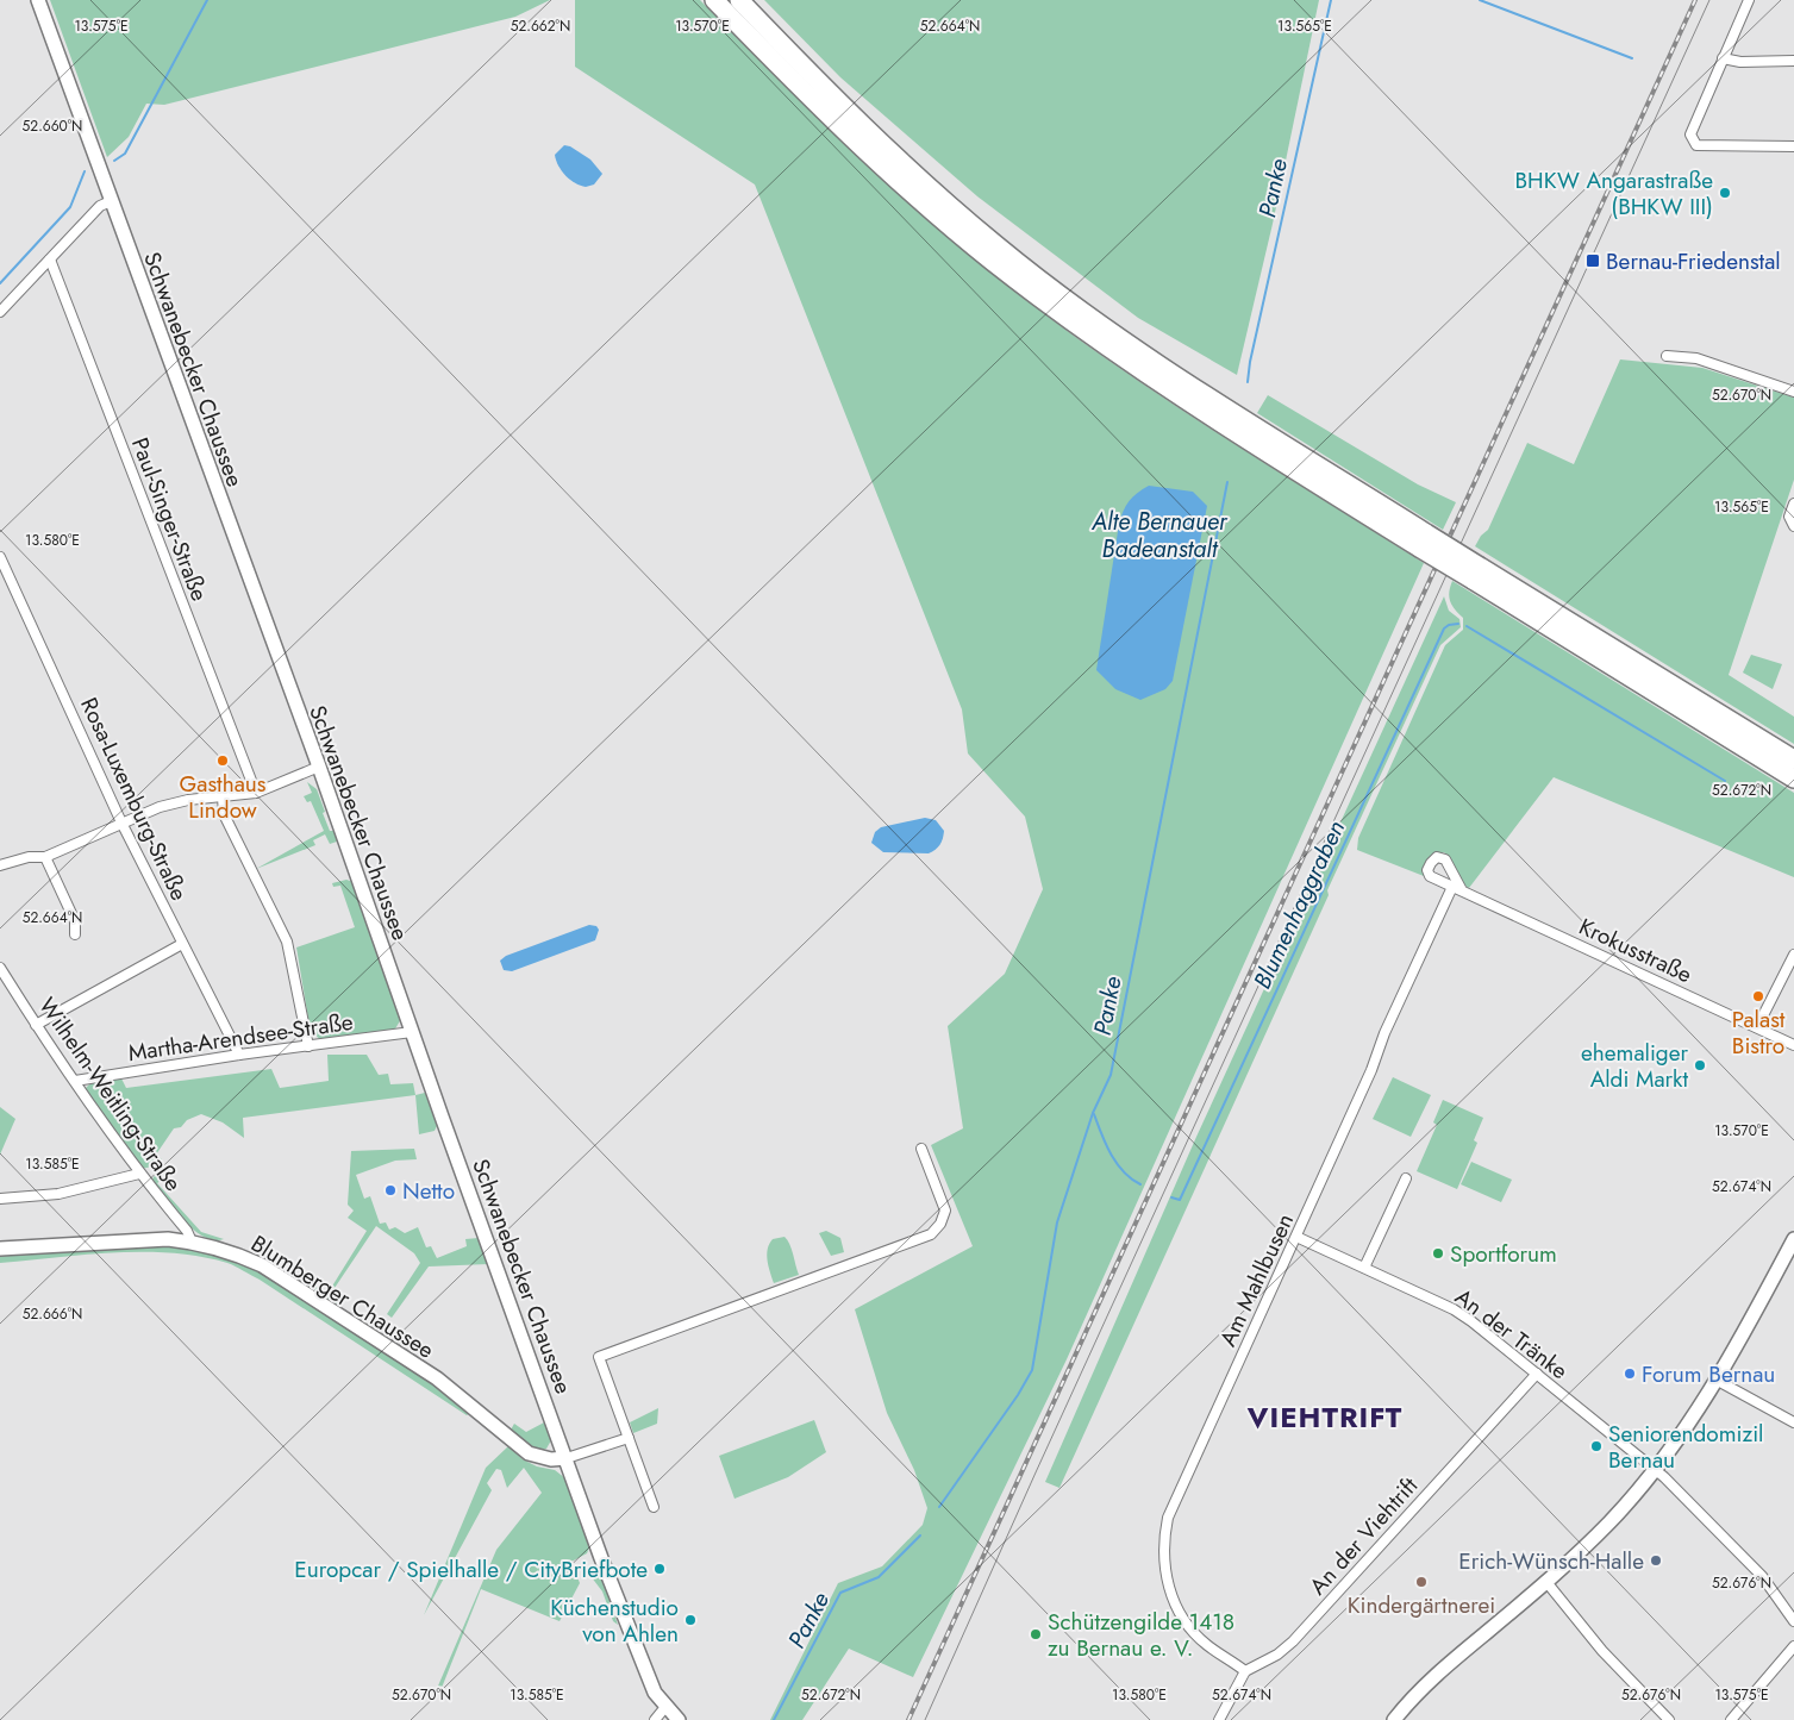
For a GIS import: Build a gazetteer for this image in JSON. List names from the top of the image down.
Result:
{
  "streets": {
    "main road": ["Schwanebecker Chaussee", "Blumberger Chaussee"],
    "street": [
      "Paul-Singer-Straße",
      "Rosa-Luxemburg-Straße",
      "Krokusstraße",
      "Martha-Arendsee-Straße",
      "Wilhelm-Weitling-Straße",
      "Am Mahlbusen",
      "An der Tränke",
      "An der Viehtrift"
    ]
  },
  "crossings": [
    ["Schwanebecker Chaussee", "Martha-Arendsee-Straße"],
    ["Schwanebecker Chaussee", "Blumberger Chaussee"],
    ["Rosa-Luxemburg-Straße", "Martha-Arendsee-Straße"],
    ["Krokusstraße", "Am Mahlbusen"],
    ["Martha-Arendsee-Straße", "Wilhelm-Weitling-Straße"],
    ["Wilhelm-Weitling-Straße", "Blumberger Chaussee"],
    ["Am Mahlbusen", "An der Tränke"],
    ["Am Mahlbusen", "An der Viehtrift"],
    ["An der Tränke", "An der Viehtrift"]
  ],
  "districts": ["VIEHTRIFT"],
  "water": ["Panke", "Alte Bernauer Badeanstalt", "Blumenhaggraben"],
  "places": {
    "other": [
      "BHKW Angarastraße (BHKW III)",
      "Gasthaus Lindow",
      "Palast Bistro",
      "ehemaliger Aldi Markt",
      "Netto",
      "Sportforum",
      "Forum Bernau",
      "Seniorendomizil Bernau",
      "Erich-Wünsch-Halle",
      "Europcar / Spielhalle / CityBriefbote",
      "Kindergärtnerei",
      "Küchenstudio von Ahlen",
      "Schützengilde 1418 zu Bernau e. V."
    ],
    "transit": ["Bernau-Friedenstal"]
  },
  "coordinates": [
    "52.662°N",
    "52.664°N",
    "13.575°E",
    "13.570°E",
    "13.565°E",
    "52.660°N",
    "52.670°N",
    "13.580°E",
    "52.672°N",
    "13.585°E",
    "52.674°N",
    "52.666°N",
    "52.676°N"
  ]
}
